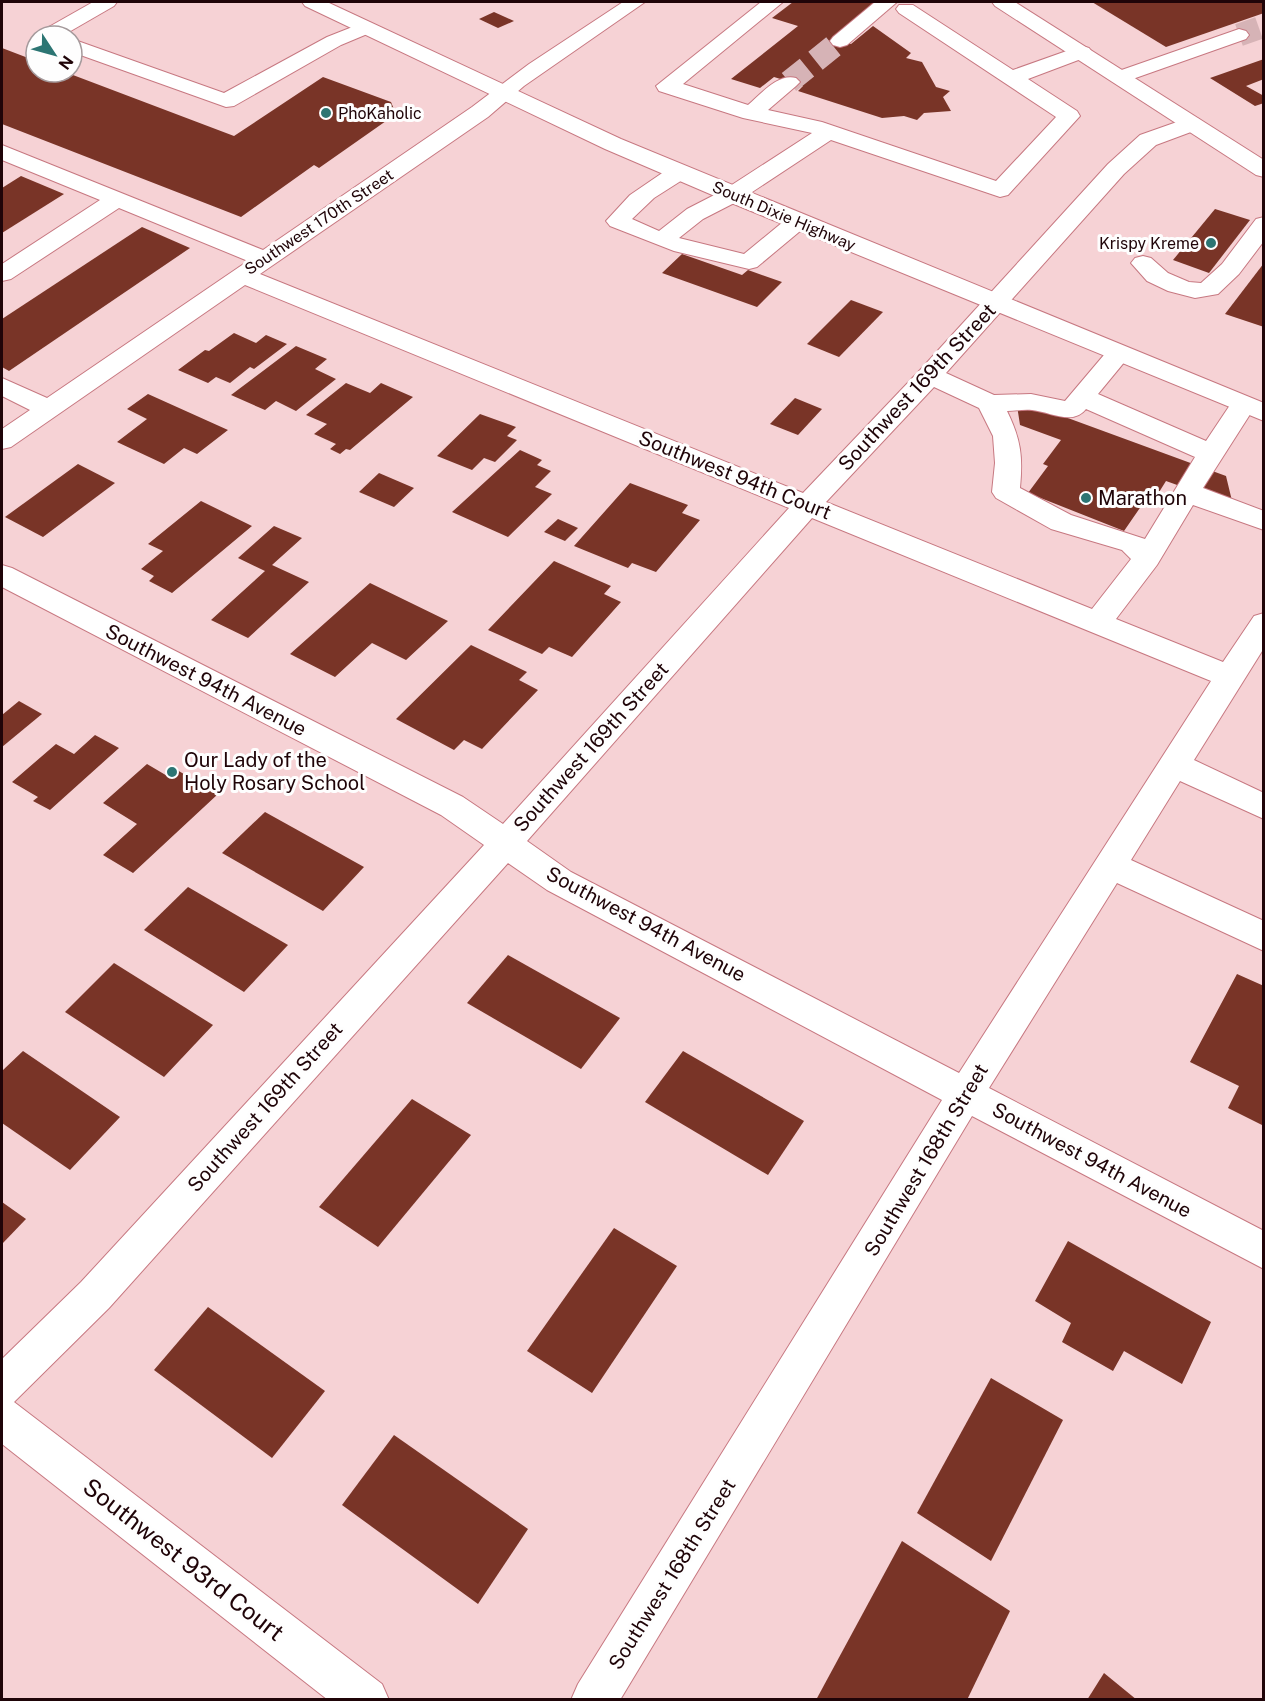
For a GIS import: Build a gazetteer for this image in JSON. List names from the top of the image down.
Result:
{
  "streets": {
    "main road": [
      "South Dixie Highway",
      "Southwest 170th Street",
      "Southwest 169th Street",
      "Southwest 94th Court",
      "Southwest 94th Avenue",
      "Southwest 168th Street",
      "Southwest 93rd Court"
    ]
  },
  "crossings": [
    ["South Dixie Highway", "Southwest 170th Street"],
    ["South Dixie Highway", "Southwest 169th Street"],
    ["Southwest 170th Street", "Southwest 94th Court"],
    ["Southwest 169th Street", "Southwest 94th Court"],
    ["Southwest 169th Street", "Southwest 94th Avenue"],
    ["Southwest 94th Court", "Southwest 168th Street"],
    ["Southwest 94th Avenue", "Southwest 168th Street"]
  ],
  "places": [
    "PhoKaholic",
    "Krispy Kreme",
    "Marathon",
    "Our Lady of the Holy Rosary School"
  ],
  "north": "bottom right"
}
